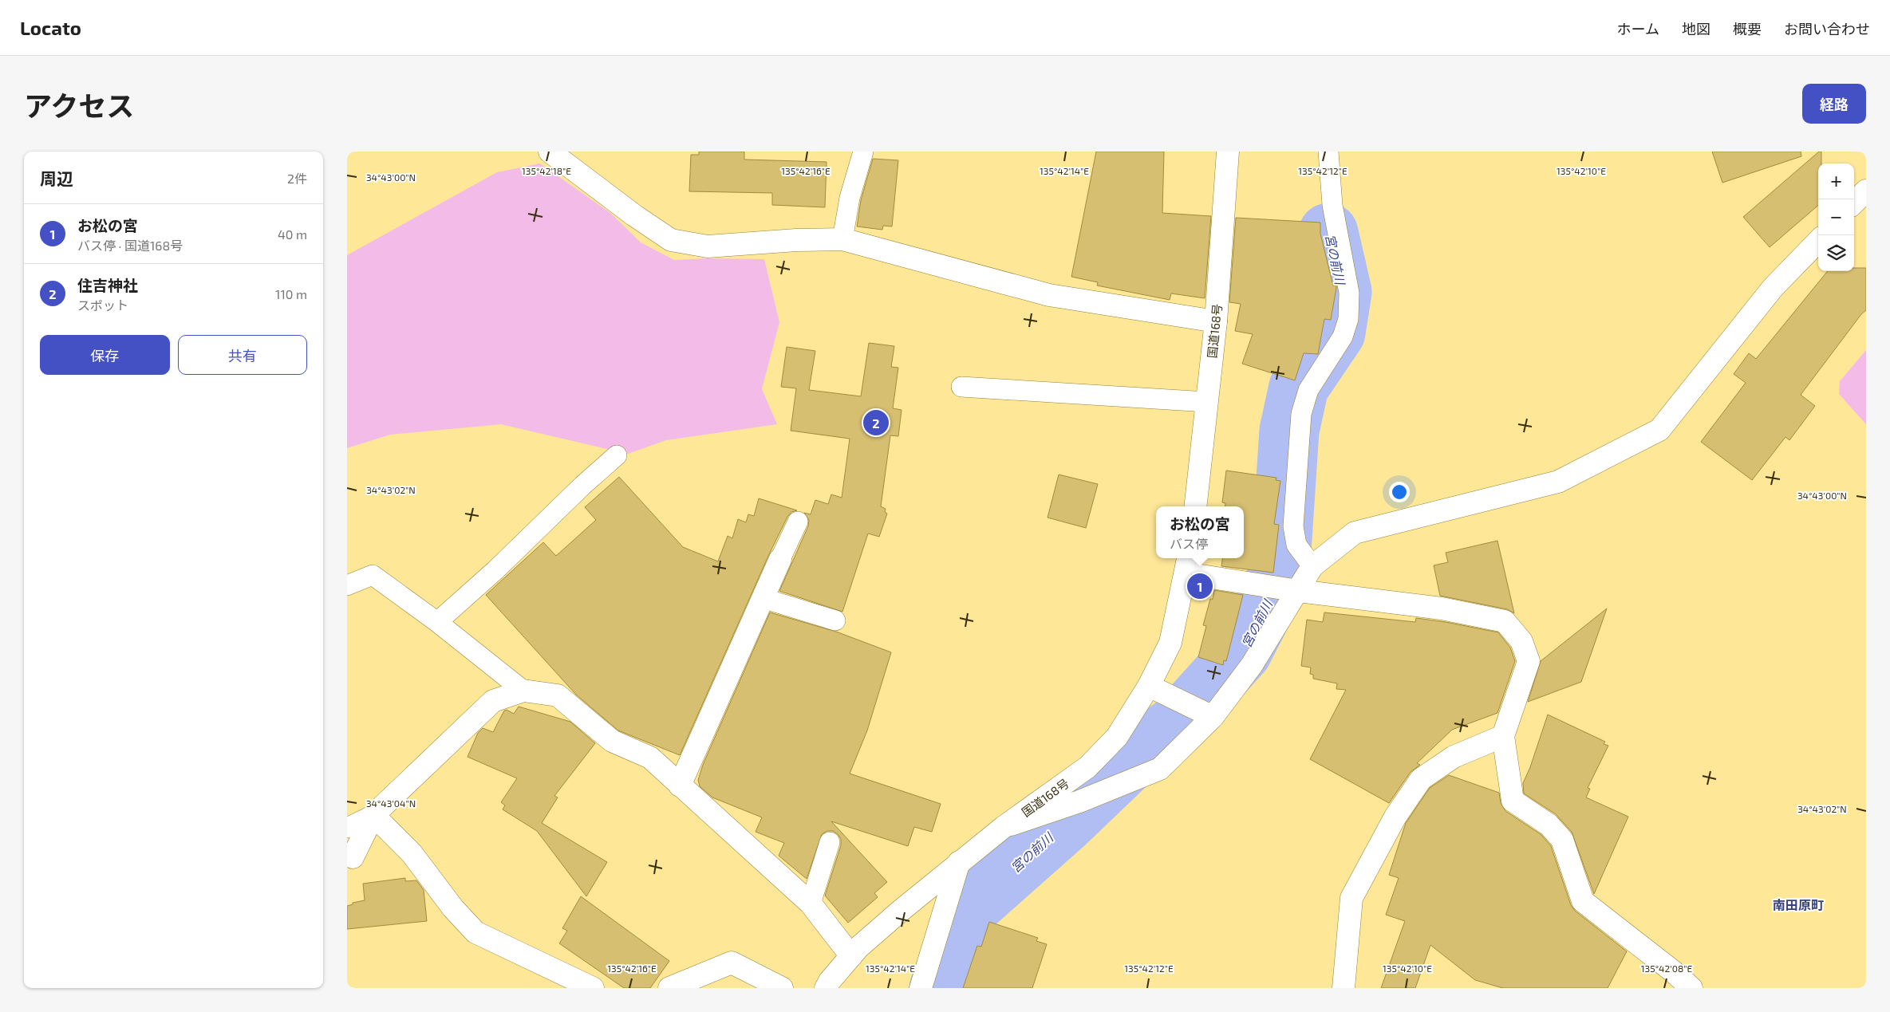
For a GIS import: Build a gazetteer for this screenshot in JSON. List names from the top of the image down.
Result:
{
  "streets": {
    "main road": ["国道168号"]
  },
  "districts": ["南田原町"],
  "water": ["宮の前川"],
  "page": {
    "header": "Locato",
    "nav": [
      "ホーム",
      "地図",
      "概要",
      "お問い合わせ"
    ],
    "title": "アクセス",
    "buttons": [
      "経路",
      ["保存", "共有"]
    ],
    "heading": ["周辺", "2件"],
    "map_buttons": ["+", "−"],
    "list": [
      {
        "mark": "1",
        "name": "お松の宮",
        "note": "バス停 · 国道168号",
        "value": "40 m"
      },
      {
        "mark": "2",
        "name": "住吉神社",
        "note": "スポット",
        "value": "110 m"
      }
    ],
    "pins": ["2", "1"],
    "popup": ["お松の宮", "バス停"]
  },
  "coordinates": [
    "135°42'18\"E",
    "135°42'16\"E",
    "135°42'14\"E",
    "135°42'12\"E",
    "135°42'10\"E",
    "34°43'00\"N",
    "34°43'02\"N",
    "34°43'04\"N",
    "135°42'08\"E"
  ]
}
